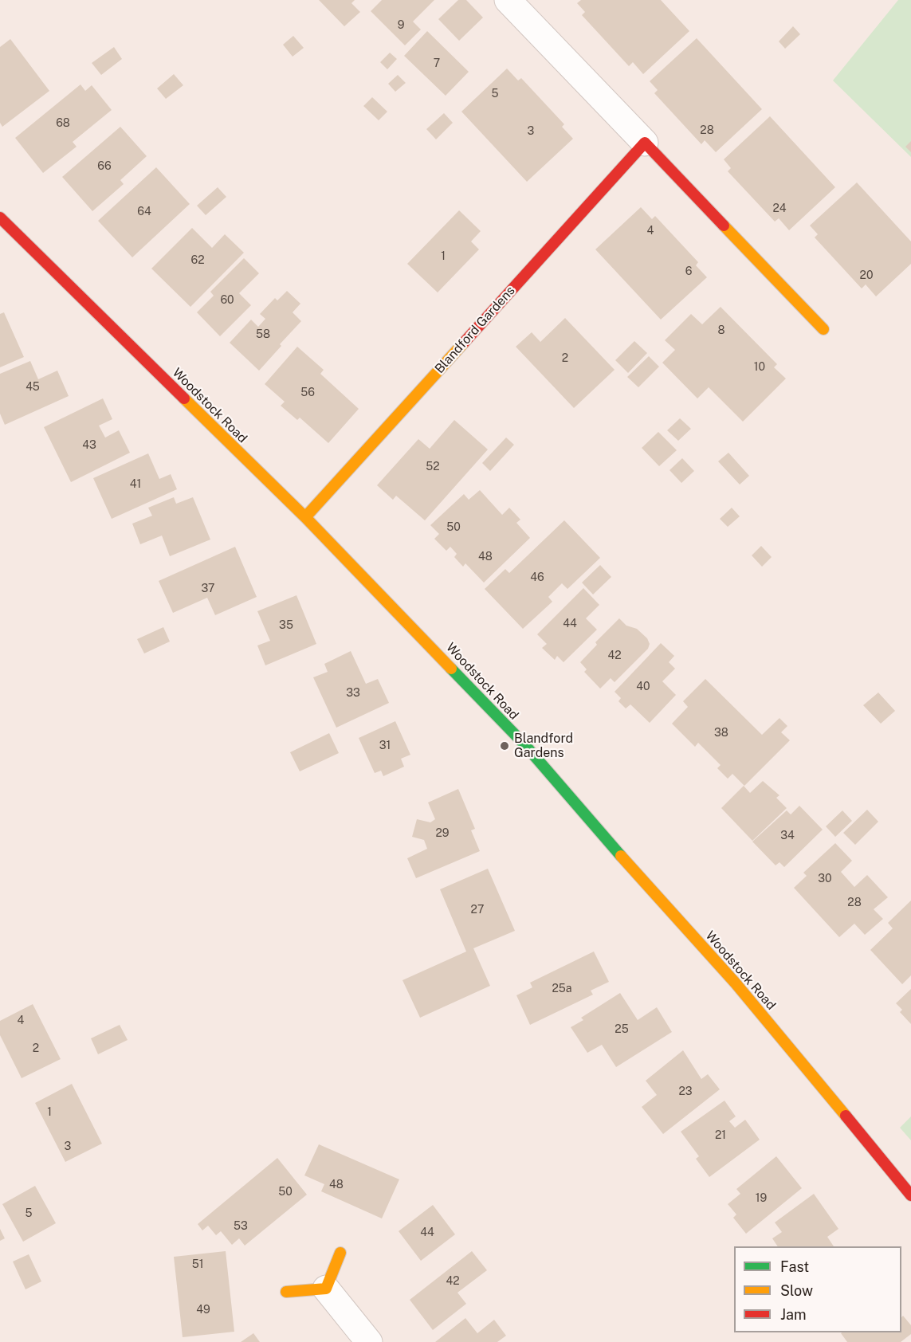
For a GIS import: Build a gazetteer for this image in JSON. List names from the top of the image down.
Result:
{
  "streets": {
    "street": ["Blandford Gardens", "Woodstock Road"]
  },
  "crossings": [
    ["Blandford Gardens", "Woodstock Road"]
  ],
  "places": ["Blandford Gardens"],
  "house_numbers": [
    "9",
    "7",
    "5",
    "68",
    "28",
    "3",
    "66",
    "24",
    "64",
    "4",
    "1",
    "62",
    "6",
    "20",
    "60",
    "8",
    "58",
    "2",
    "10",
    "45",
    "56",
    "43",
    "52",
    "41",
    "50",
    "48",
    "46",
    "37",
    "44",
    "35",
    "42",
    "40",
    "33",
    "38",
    "31",
    "29",
    "34",
    "30",
    "28",
    "27",
    "25a",
    "4",
    "25",
    "2",
    "23",
    "1",
    "21",
    "3",
    "48",
    "50",
    "19",
    "5",
    "53",
    "44",
    "51",
    "42",
    "49"
  ],
  "legend": ["Fast", "Slow", "Jam"]
}
